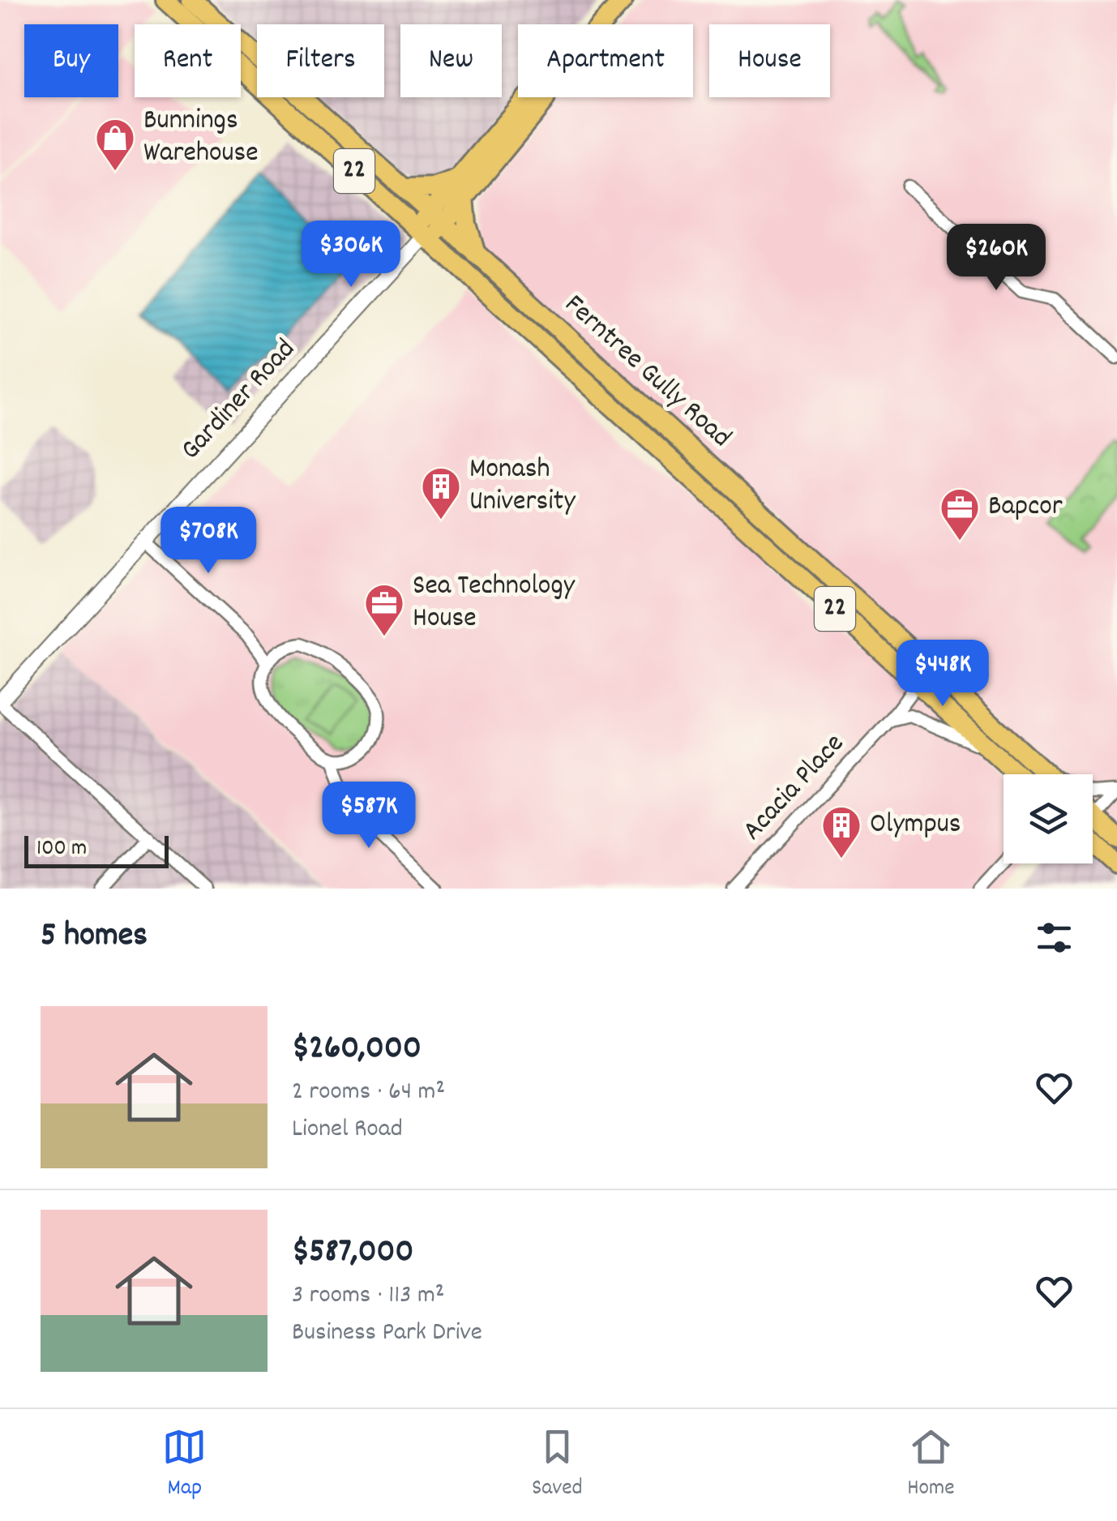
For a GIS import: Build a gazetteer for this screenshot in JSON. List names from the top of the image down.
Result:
{
  "streets": {
    "main road": ["22", "Ferntree Gully Road"],
    "street": ["Gardiner Road", "Acacia Place"]
  },
  "crossings": [
    ["Ferntree Gully Road", "Gardiner Road"],
    ["Ferntree Gully Road", "Acacia Place"]
  ],
  "places": {
    "shop": ["Bunnings Warehouse"],
    "building": ["Monash University", "Olympus"],
    "office": ["Bapcor", "Sea Technology House"]
  },
  "scale_bar": "100 m",
  "page": {
    "chip": [
      "Buy",
      "Rent",
      "Filters",
      "New",
      "Apartment",
      "House"
    ],
    "price": [
      "$306K",
      "$260K",
      "$708K",
      "$448K",
      "$587K"
    ],
    "scale": "100 m",
    "heading": "5 homes",
    "list": [
      {
        "name": "$260,000",
        "note": "2 rooms · 64 m² · Lionel Road"
      },
      {
        "name": "$587,000",
        "note": "3 rooms · 113 m² · Business Park Drive"
      }
    ],
    "tabs": ["Map", "Saved", "Home"]
  }
}
